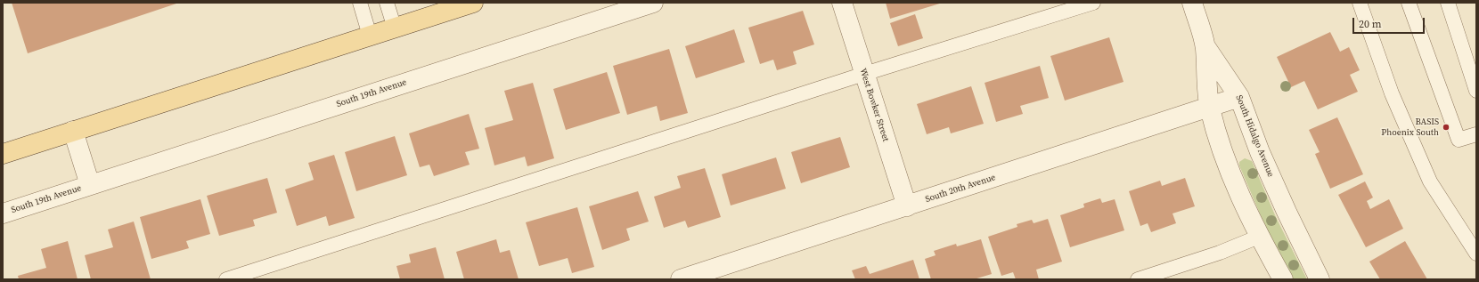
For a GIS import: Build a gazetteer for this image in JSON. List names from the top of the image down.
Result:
{
  "streets": {
    "street": [
      "South 19th Avenue",
      "West Bowker Street",
      "South Hidalgo Avenue",
      "South 20th Avenue"
    ]
  },
  "crossings": [
    ["West Bowker Street", "South 20th Avenue"],
    ["South Hidalgo Avenue", "South 20th Avenue"]
  ],
  "places": ["BASIS Phoenix South"],
  "scale_bar": "20 m"
}
